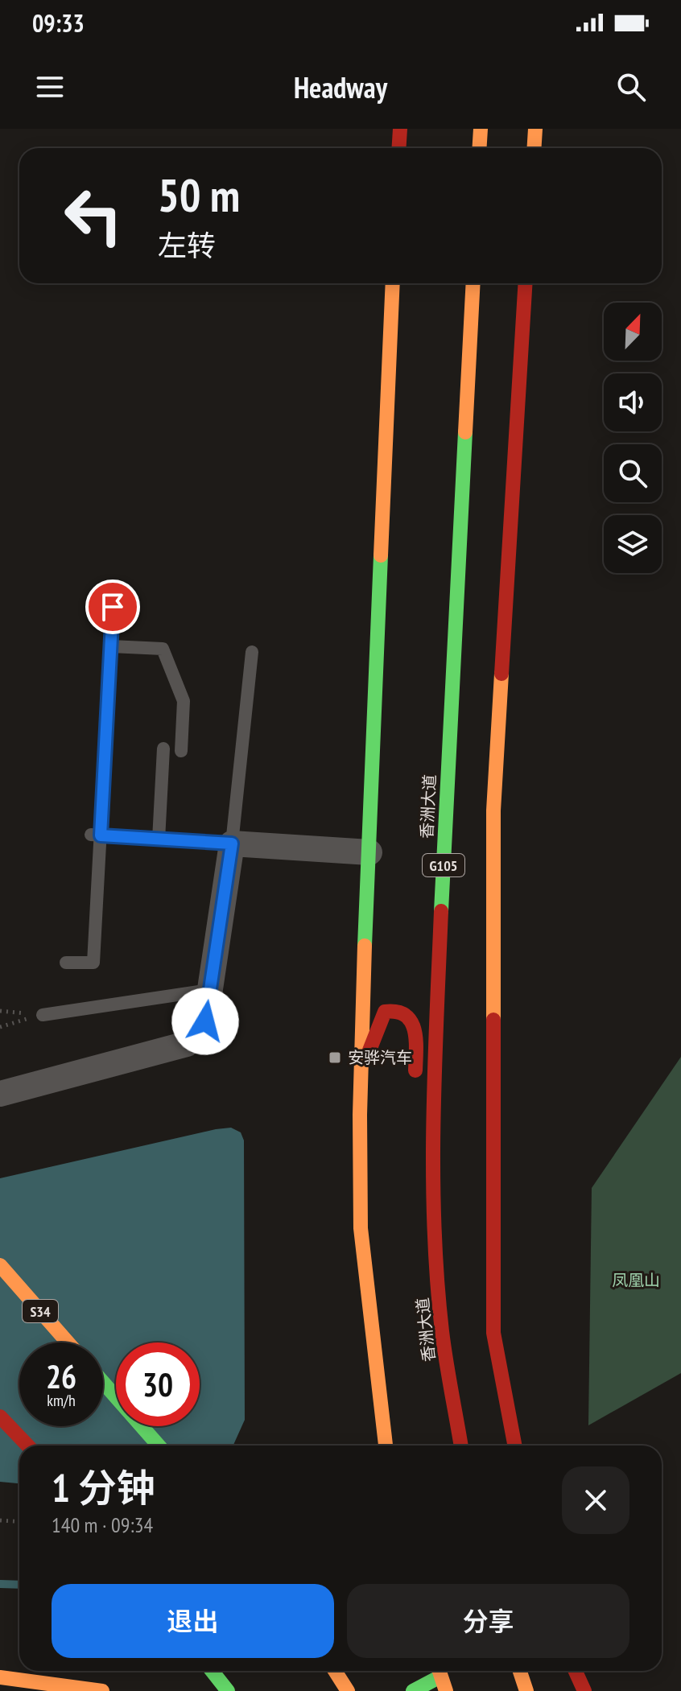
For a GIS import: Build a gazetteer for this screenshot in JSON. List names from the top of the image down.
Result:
{
  "streets": {
    "main road": ["香洲大道", "G105", "S34"]
  },
  "parks": ["凤凰山"],
  "places": {
    "transit": ["安骅汽车"]
  },
  "north": "top right",
  "page": {
    "status": "09:33",
    "header": "Headway",
    "turn": ["50 m", "左转"],
    "speed": "26 km/h",
    "limit": "30",
    "heading": ["1 分钟", "140 m · 09:34"],
    "buttons": ["退出", "分享"]
  }
}
